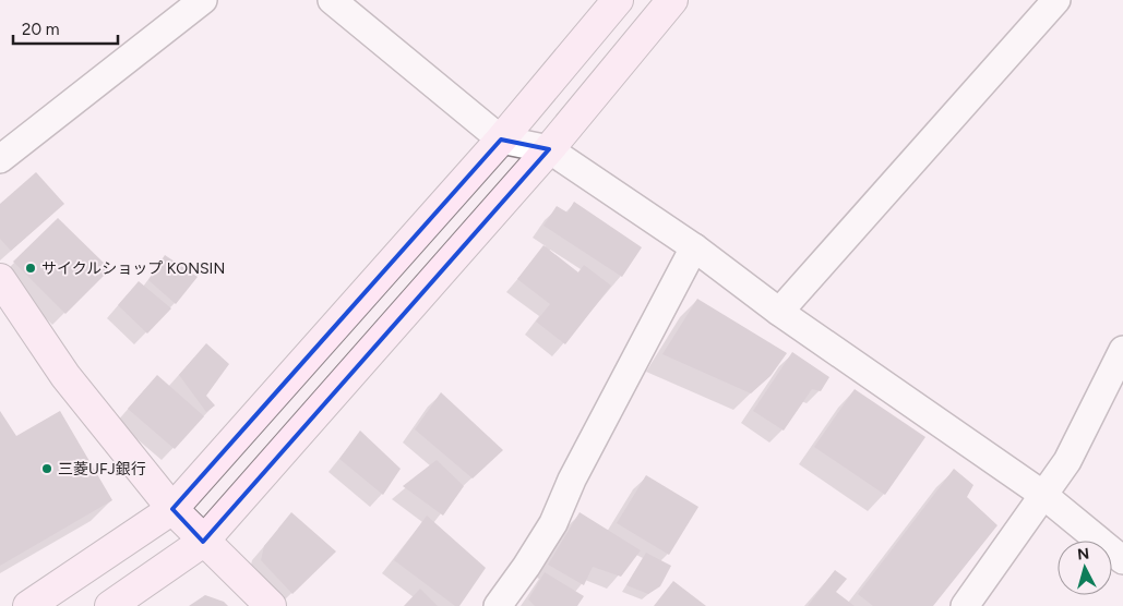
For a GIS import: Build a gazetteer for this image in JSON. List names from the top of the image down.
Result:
{
  "places": ["サイクルショップ KONSIN", "三菱UFJ銀行"],
  "scale_bar": "20 m",
  "north": "top"
}
